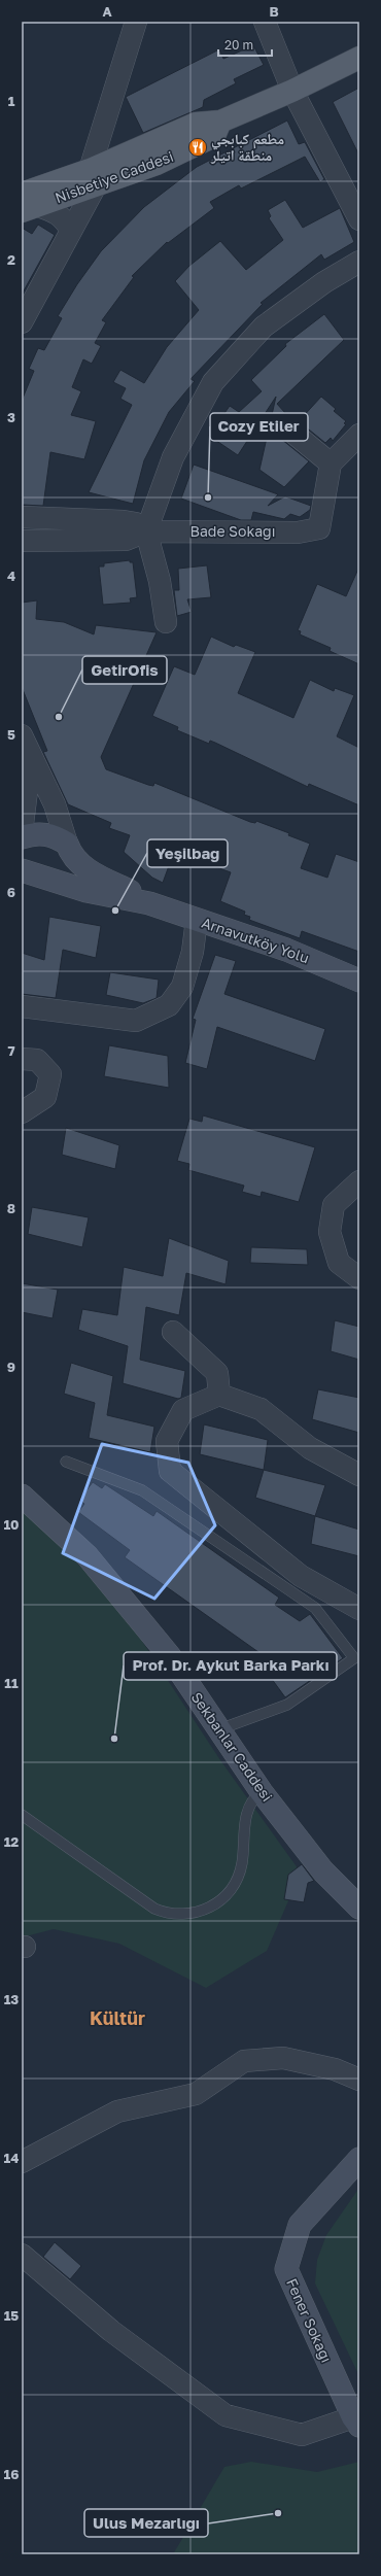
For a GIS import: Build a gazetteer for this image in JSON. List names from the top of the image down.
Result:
{
  "streets": {
    "main road": [
      "Nisbetiye Caddesi",
      "Arnavutköy Yolu",
      "Sekbanlar Caddesi",
      "Fener Sokağı"
    ],
    "street": ["Bade Sokağı"]
  },
  "districts": ["Kültür"],
  "places": {
    "restaurant": ["مطعم كبابجي منطقة اتيلر"],
    "other": [
      "Cozy Etiler",
      "GetirOfis",
      "Yeşilbağ",
      "Prof. Dr. Aykut Barka Parkı",
      "Ulus Mezarlığı"
    ]
  },
  "scale_bar": "20 m",
  "grid": {
    "columns": ["A", "B"],
    "rows": [
      "1",
      "2",
      "3",
      "4",
      "5",
      "6",
      "7",
      "8",
      "9",
      "10",
      "11",
      "12",
      "13",
      "14",
      "15",
      "16"
    ]
  }
}
